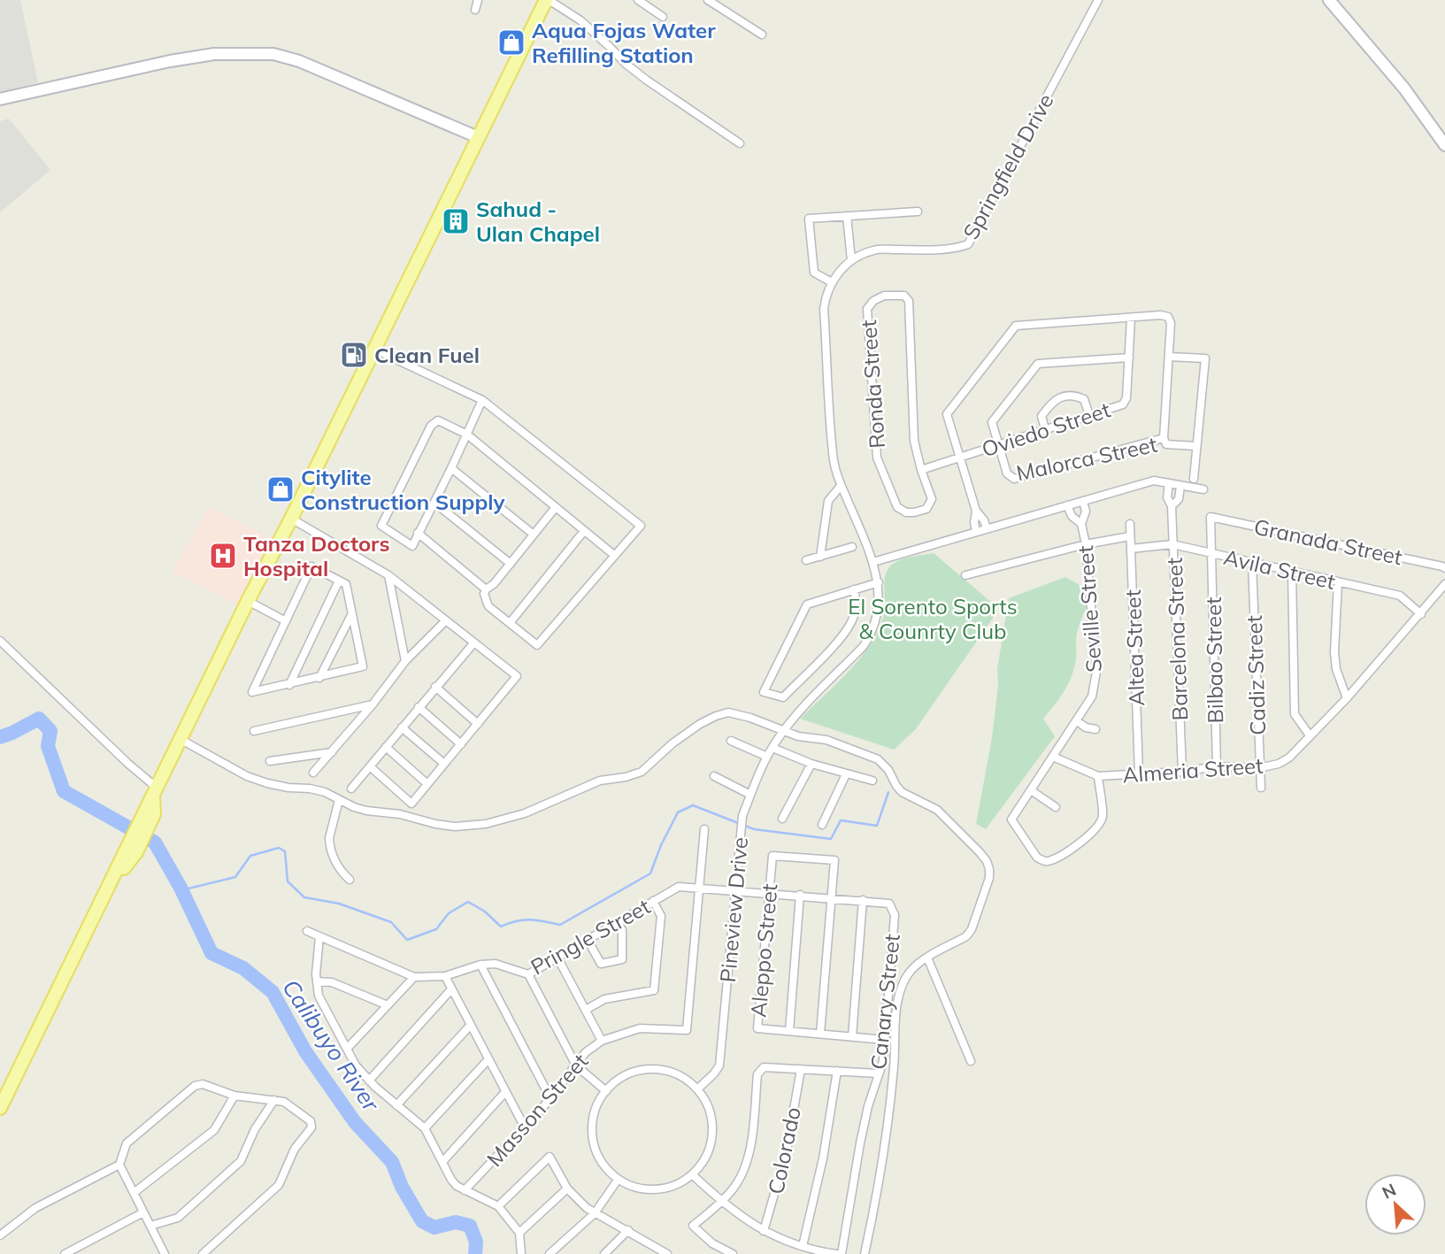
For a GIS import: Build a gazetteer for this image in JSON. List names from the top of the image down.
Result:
{
  "streets": {
    "street": [
      "Springfield Drive",
      "Ronda Street",
      "Oviedo Street",
      "Malorca Street",
      "Granada Street",
      "Avila Street",
      "Seville Street",
      "Barcelona Street",
      "Altea Street",
      "Bilbao Street",
      "Cadiz Street",
      "Almeria Street",
      "Pineview Drive",
      "Pringle Street",
      "Aleppo Street",
      "Canary Street",
      "Masson Street",
      "Colorado"
    ]
  },
  "crossings": [
    ["Springfield Drive", "Pineview Drive"],
    ["Ronda Street", "Oviedo Street"],
    ["Oviedo Street", "Malorca Street"],
    ["Granada Street", "Bilbao Street"],
    ["Avila Street", "Barcelona Street"],
    ["Avila Street", "Altea Street"],
    ["Avila Street", "Bilbao Street"],
    ["Avila Street", "Cadiz Street"],
    ["Avila Street", "Almeria Street"],
    ["Seville Street", "Almeria Street"],
    ["Barcelona Street", "Almeria Street"],
    ["Altea Street", "Almeria Street"],
    ["Bilbao Street", "Almeria Street"],
    ["Cadiz Street", "Almeria Street"],
    ["Pineview Drive", "Pringle Street"],
    ["Pineview Drive", "Canary Street"],
    ["Pringle Street", "Canary Street"],
    ["Pringle Street", "Masson Street"],
    ["Aleppo Street", "Canary Street"]
  ],
  "water": ["Calibuyo River"],
  "parks": ["El Sorento Sports & Counrty Club"],
  "places": {
    "shop": ["Aqua Fojas Water Refilling Station", "Citylite Construction Supply"],
    "building": ["Sahud - Ulan Chapel"],
    "fuel station": ["Clean Fuel"],
    "hospital": ["Tanza Doctors Hospital"]
  },
  "north": "top left"
}
